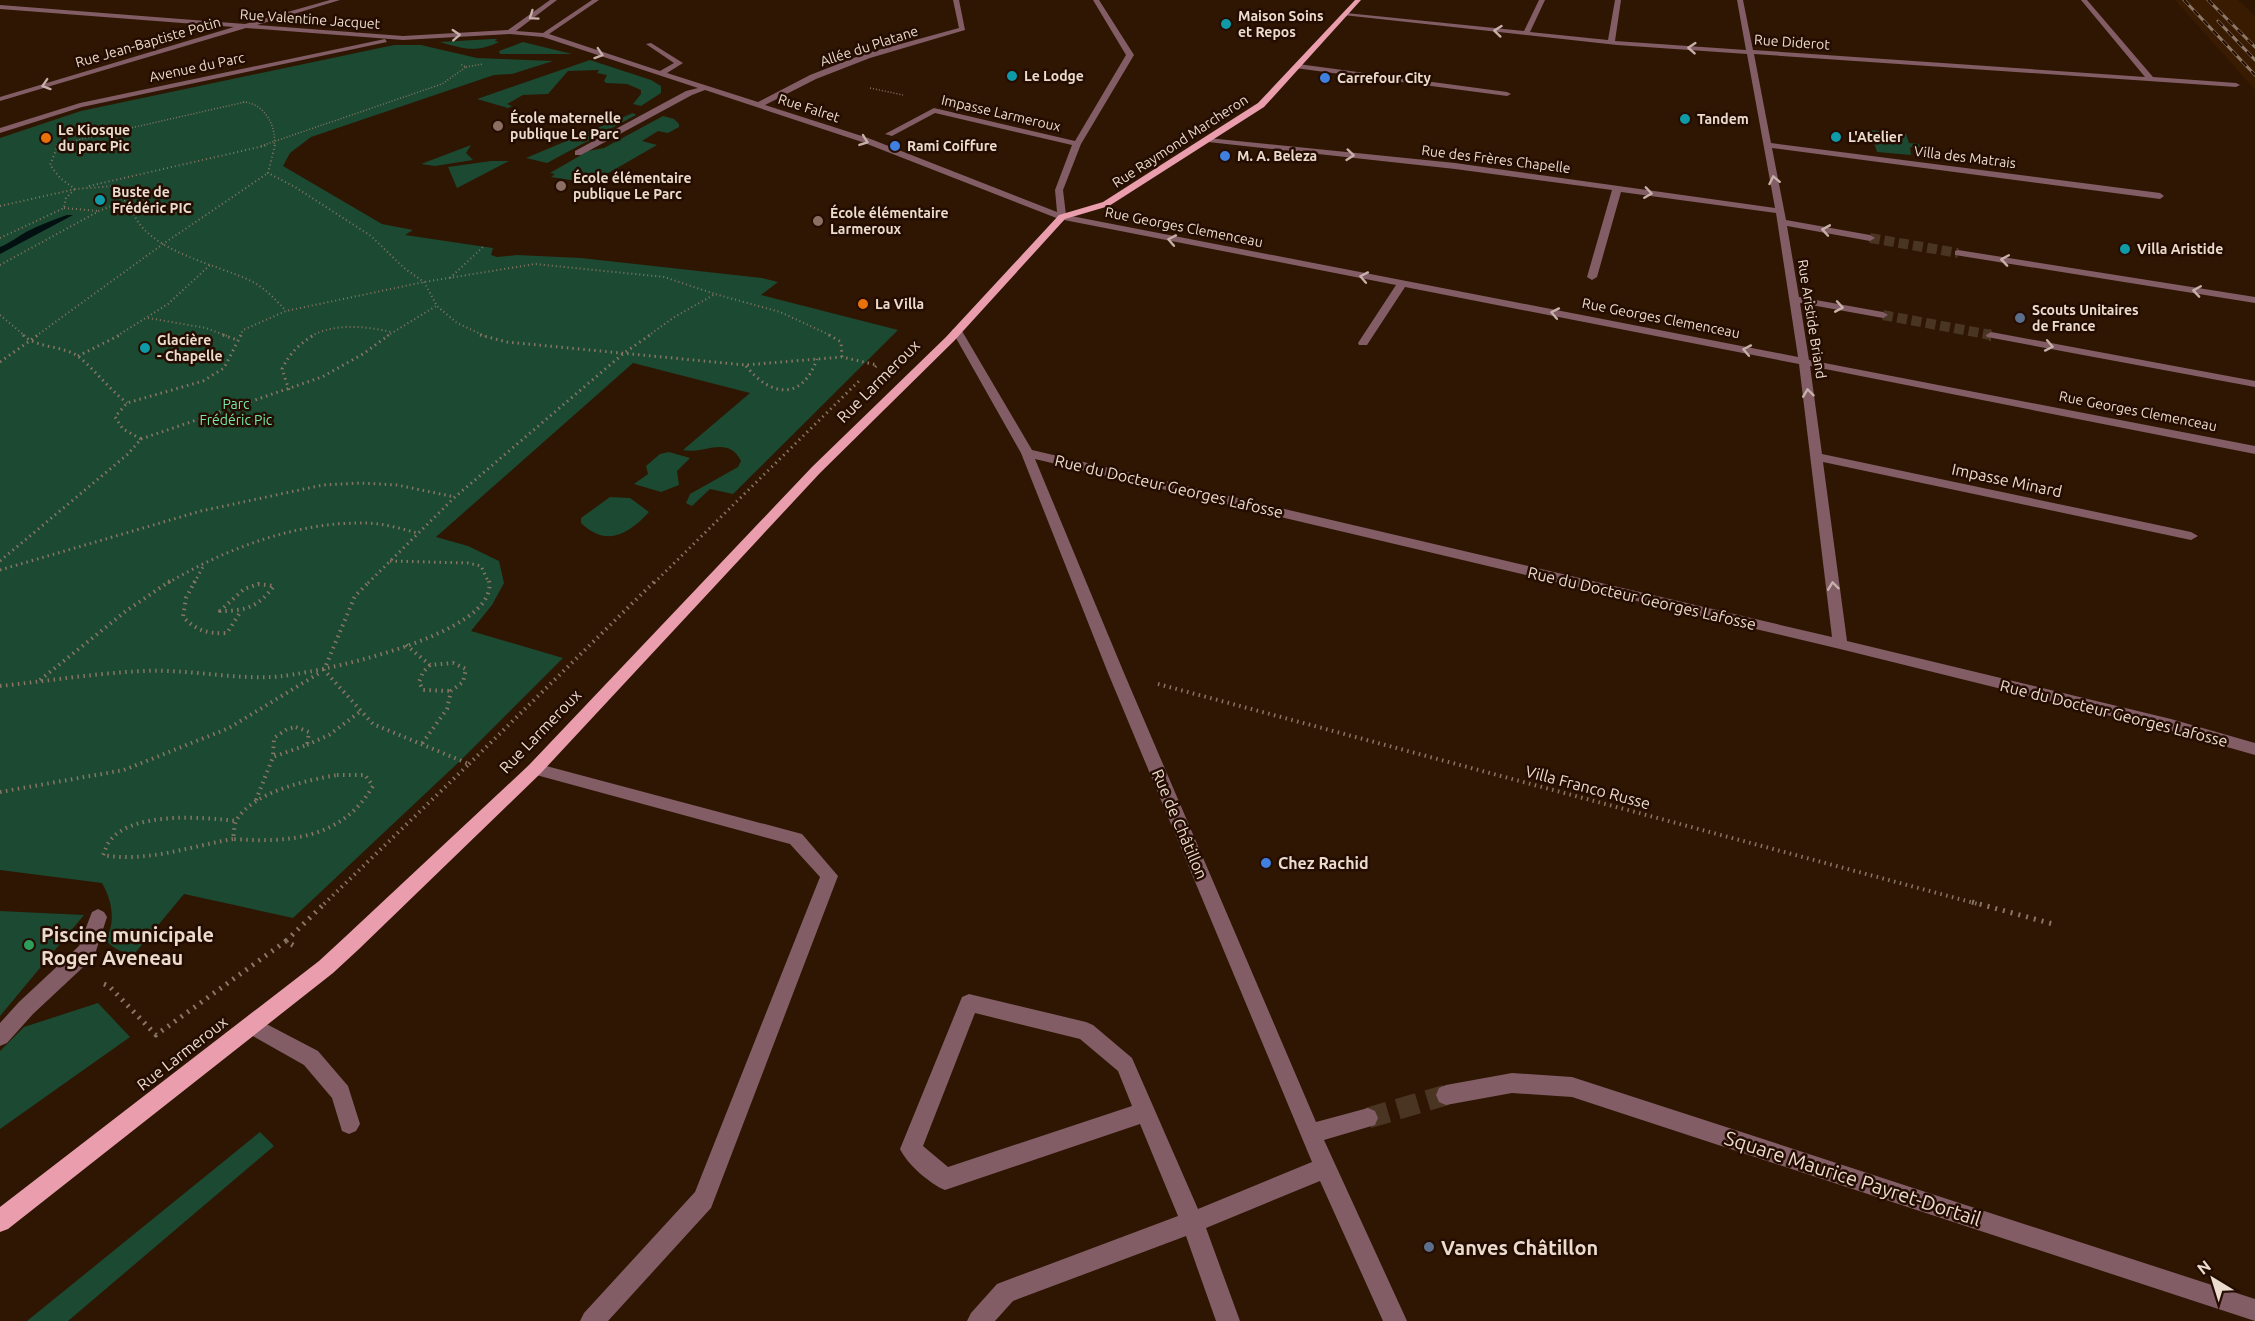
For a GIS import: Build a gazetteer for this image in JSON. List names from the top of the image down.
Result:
{
  "streets": {
    "main road": ["Rue Raymond Marcheron", "Rue Larmeroux"],
    "street": [
      "Rue Valentine Jacquet",
      "Rue Jean-Baptiste Potin",
      "Rue Diderot",
      "Allée du Platane",
      "Avenue du Parc",
      "Rue Falret",
      "Impasse Larmeroux",
      "Villa des Matrais",
      "Rue des Frères Chapelle",
      "Rue Georges Clemenceau",
      "Rue Aristide Briand",
      "Impasse Minard",
      "Rue du Docteur Georges Lafosse",
      "Rue de Châtillon",
      "Square Maurice Payret-Dortail"
    ],
    "path": ["Villa Franco Russe"]
  },
  "crossings": [
    ["Rue Valentine Jacquet", "Rue Jean-Baptiste Potin"],
    ["Rue Valentine Jacquet", "Avenue du Parc"],
    ["Rue Valentine Jacquet", "Rue Falret"],
    ["Rue Diderot", "Rue Raymond Marcheron"],
    ["Rue Diderot", "Rue Aristide Briand"],
    ["Allée du Platane", "Rue Falret"],
    ["Avenue du Parc", "Rue Falret"],
    ["Rue Falret", "Rue Raymond Marcheron"],
    ["Rue Falret", "Rue Georges Clemenceau"],
    ["Rue Falret", "Rue Larmeroux"],
    ["Rue Raymond Marcheron", "Rue des Frères Chapelle"],
    ["Rue Raymond Marcheron", "Rue Georges Clemenceau"],
    ["Rue Raymond Marcheron", "Rue Larmeroux"],
    ["Villa des Matrais", "Rue Aristide Briand"],
    ["Rue des Frères Chapelle", "Rue Aristide Briand"],
    ["Rue Georges Clemenceau", "Rue Aristide Briand"],
    ["Rue Georges Clemenceau", "Rue Larmeroux"],
    ["Rue Aristide Briand", "Impasse Minard"],
    ["Rue Aristide Briand", "Rue du Docteur Georges Lafosse"],
    ["Rue Larmeroux", "Rue de Châtillon"],
    ["Rue du Docteur Georges Lafosse", "Rue de Châtillon"],
    ["Villa Franco Russe", "Rue de Châtillon"]
  ],
  "one_way": [
    "Rue Jean-Baptiste Potin",
    "Rue Falret",
    "Rue Georges Clemenceau",
    "Rue Aristide Briand"
  ],
  "parks": ["Parc Frédéric Pic"],
  "places": [
    "Maison Soins et Repos",
    "Le Lodge",
    "Carrefour City",
    "Tandem",
    "École maternelle publique Le Parc",
    "L'Atelier",
    "Le Kiosque du parc Pic",
    "Rami Coiffure",
    "M. A. Beleza",
    "École élémentaire publique Le Parc",
    "Buste de Frédéric PIC",
    "École élémentaire Larmeroux",
    "Villa Aristide",
    "La Villa",
    "Scouts Unitaires de France",
    "Glacière - Chapelle",
    "Chez Rachid",
    "Piscine municipale Roger Aveneau",
    "Vanves Châtillon"
  ],
  "north": "top left"
}
